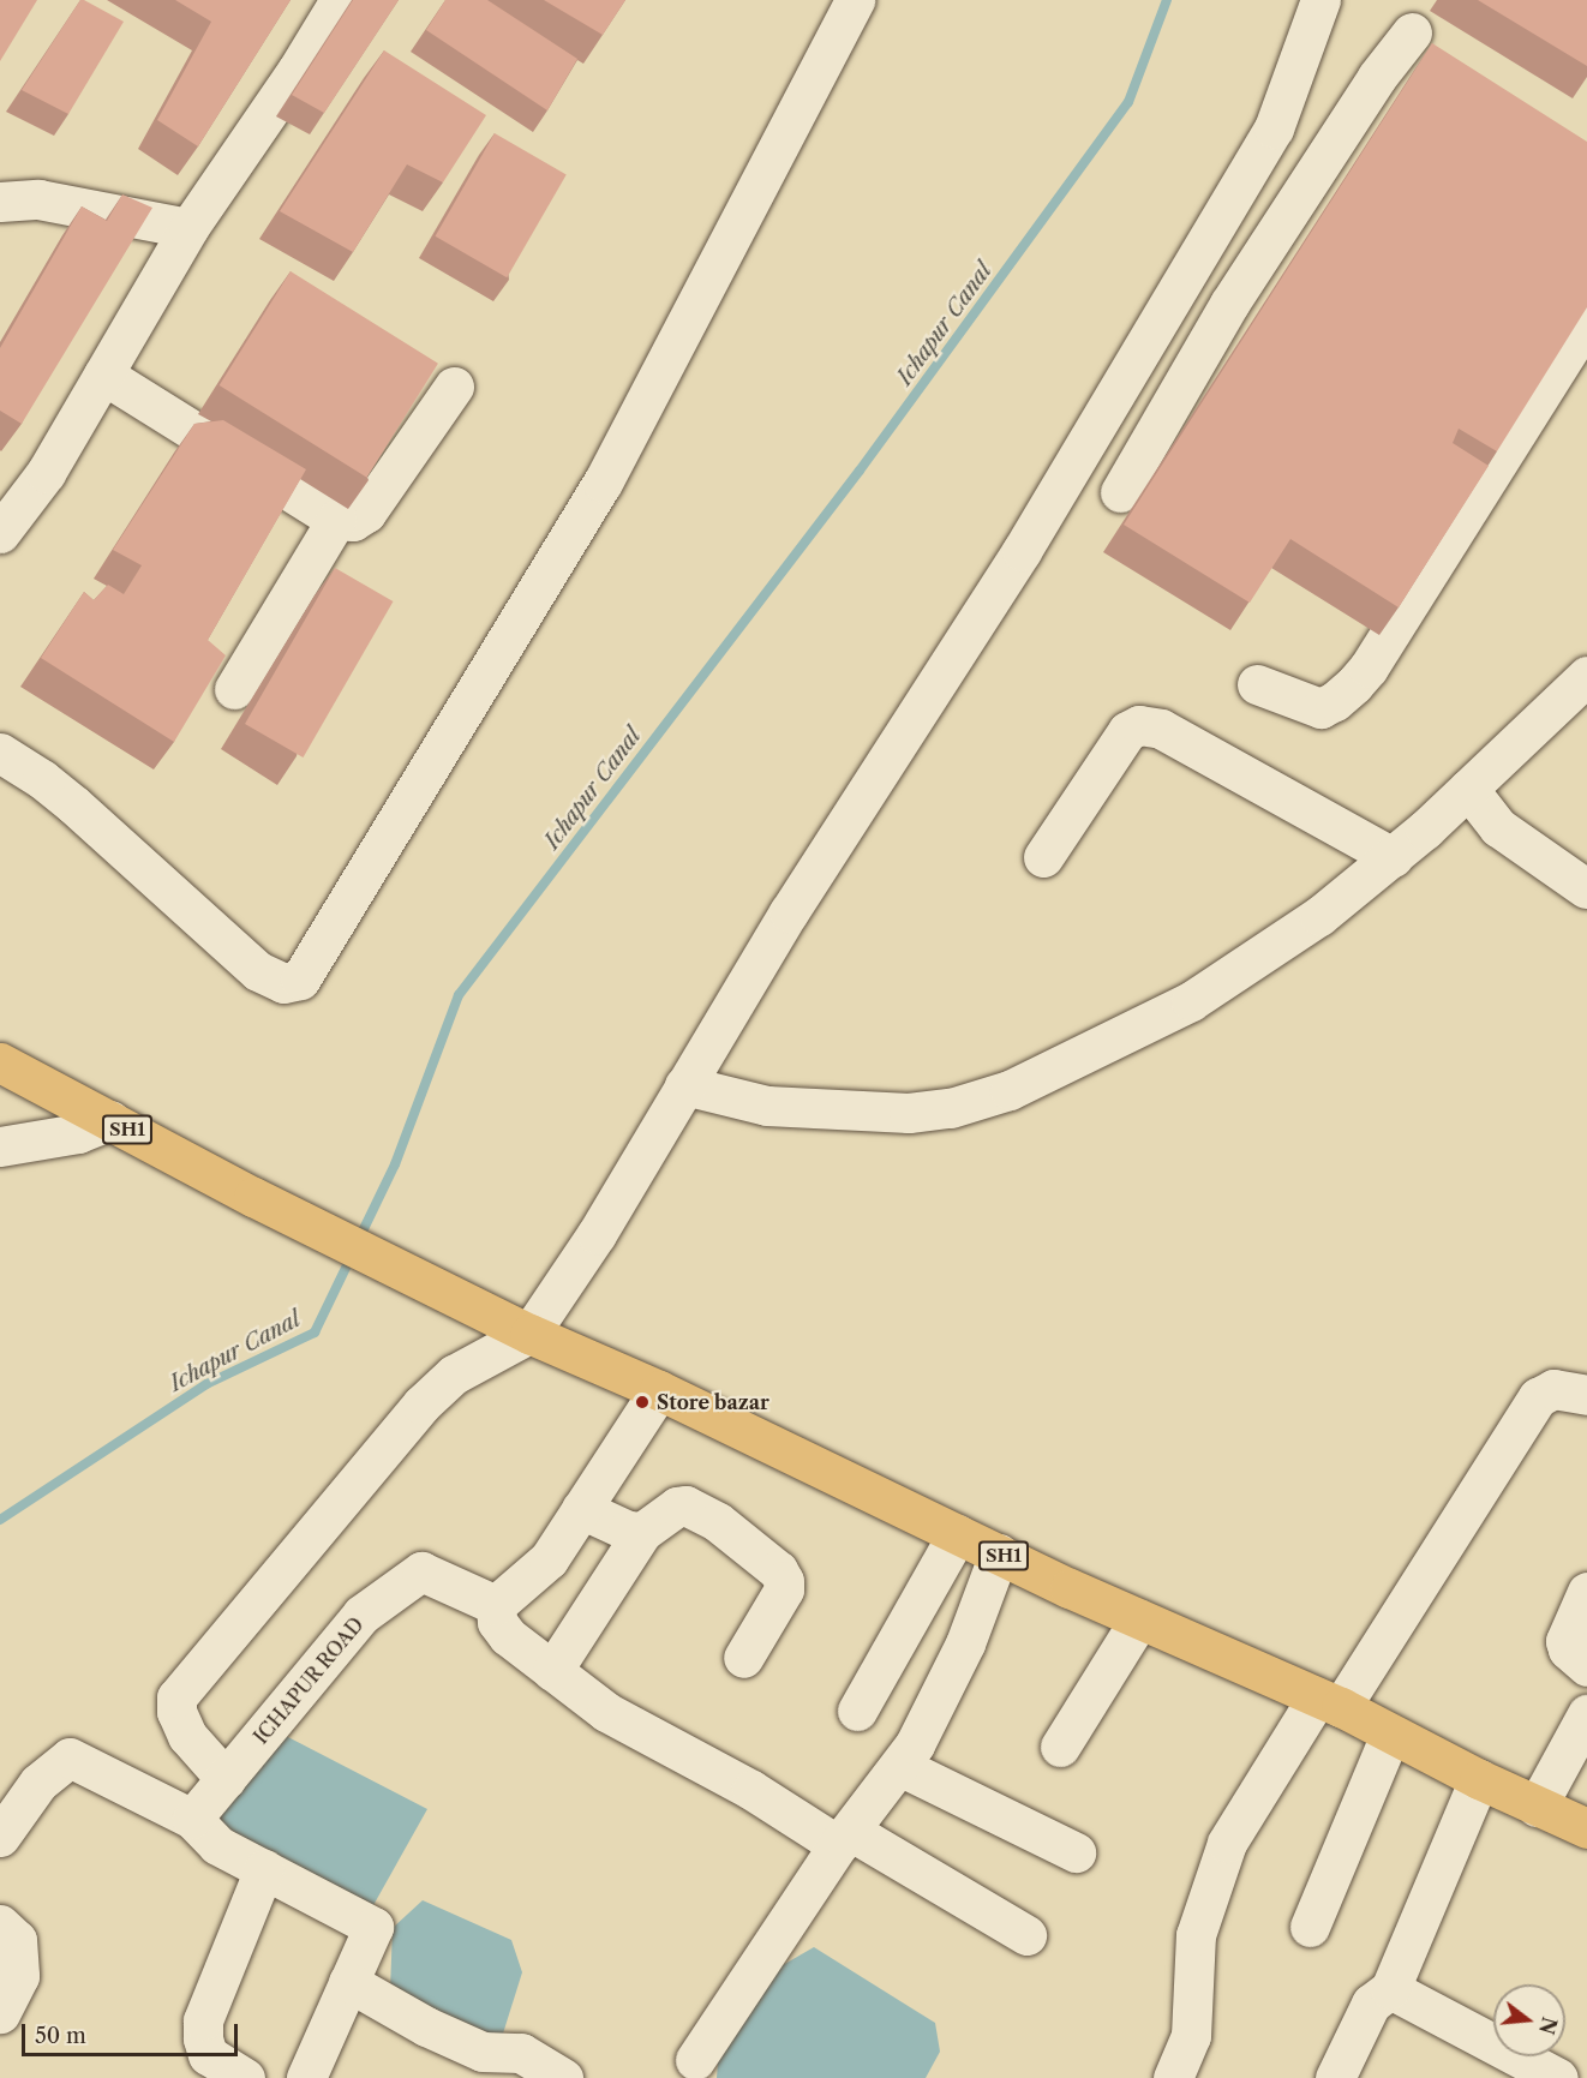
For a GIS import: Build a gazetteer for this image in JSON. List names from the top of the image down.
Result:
{
  "streets": {
    "main road": ["SH1"],
    "street": ["ICHAPUR ROAD"]
  },
  "water": ["Ichapur Canal"],
  "places": ["Store bazar"],
  "scale_bar": "50 m",
  "north": "right"
}
